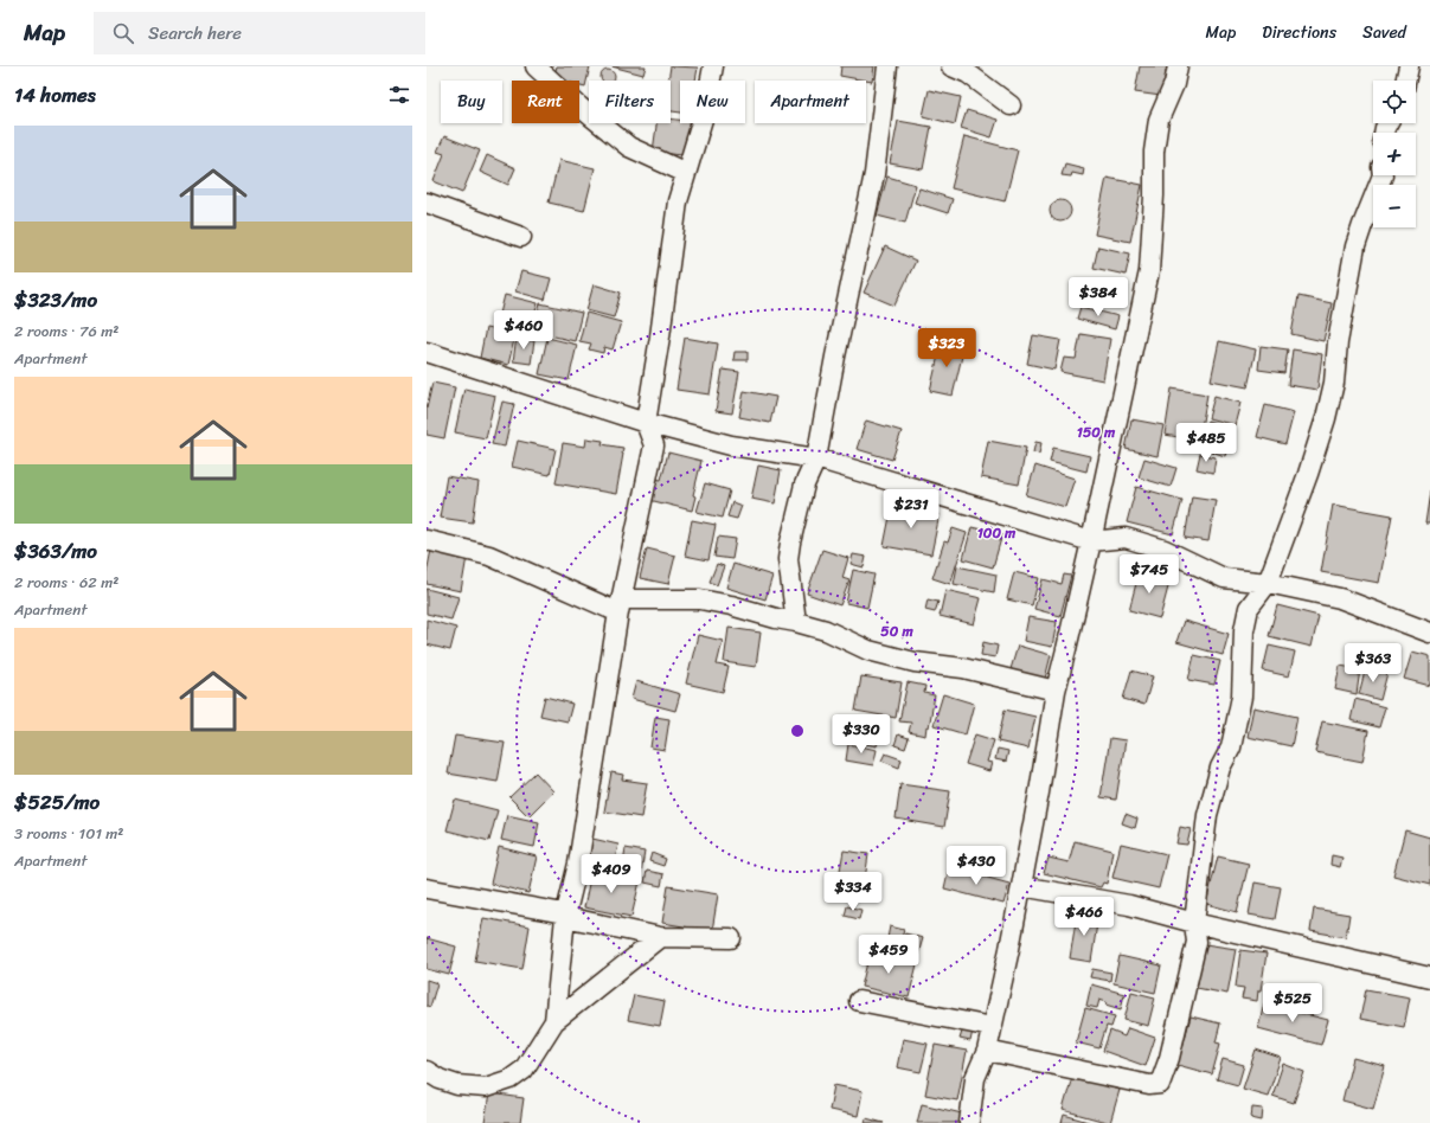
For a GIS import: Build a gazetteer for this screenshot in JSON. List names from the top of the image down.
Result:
{
  "page": {
    "header": "Map",
    "search": "Search here",
    "nav": ["Map", "Directions", "Saved"],
    "heading": "14 homes",
    "map_buttons": ["+", "−"],
    "chip": [
      "Buy",
      "Rent",
      "Filters",
      "New",
      "Apartment"
    ],
    "list": [
      {
        "name": "$323/mo",
        "note": "2 rooms · 76 m² · Apartment"
      },
      {
        "name": "$363/mo",
        "note": "2 rooms · 62 m² · Apartment"
      },
      {
        "name": "$525/mo",
        "note": "3 rooms · 101 m² · Apartment"
      }
    ],
    "price": [
      "$384",
      "$460",
      "$323",
      "$485",
      "$231",
      "$745",
      "$363",
      "$330",
      "$430",
      "$409",
      "$334",
      "$466",
      "$459",
      "$525"
    ]
  },
  "rings": ["150 m", "100 m", "50 m"]
}
